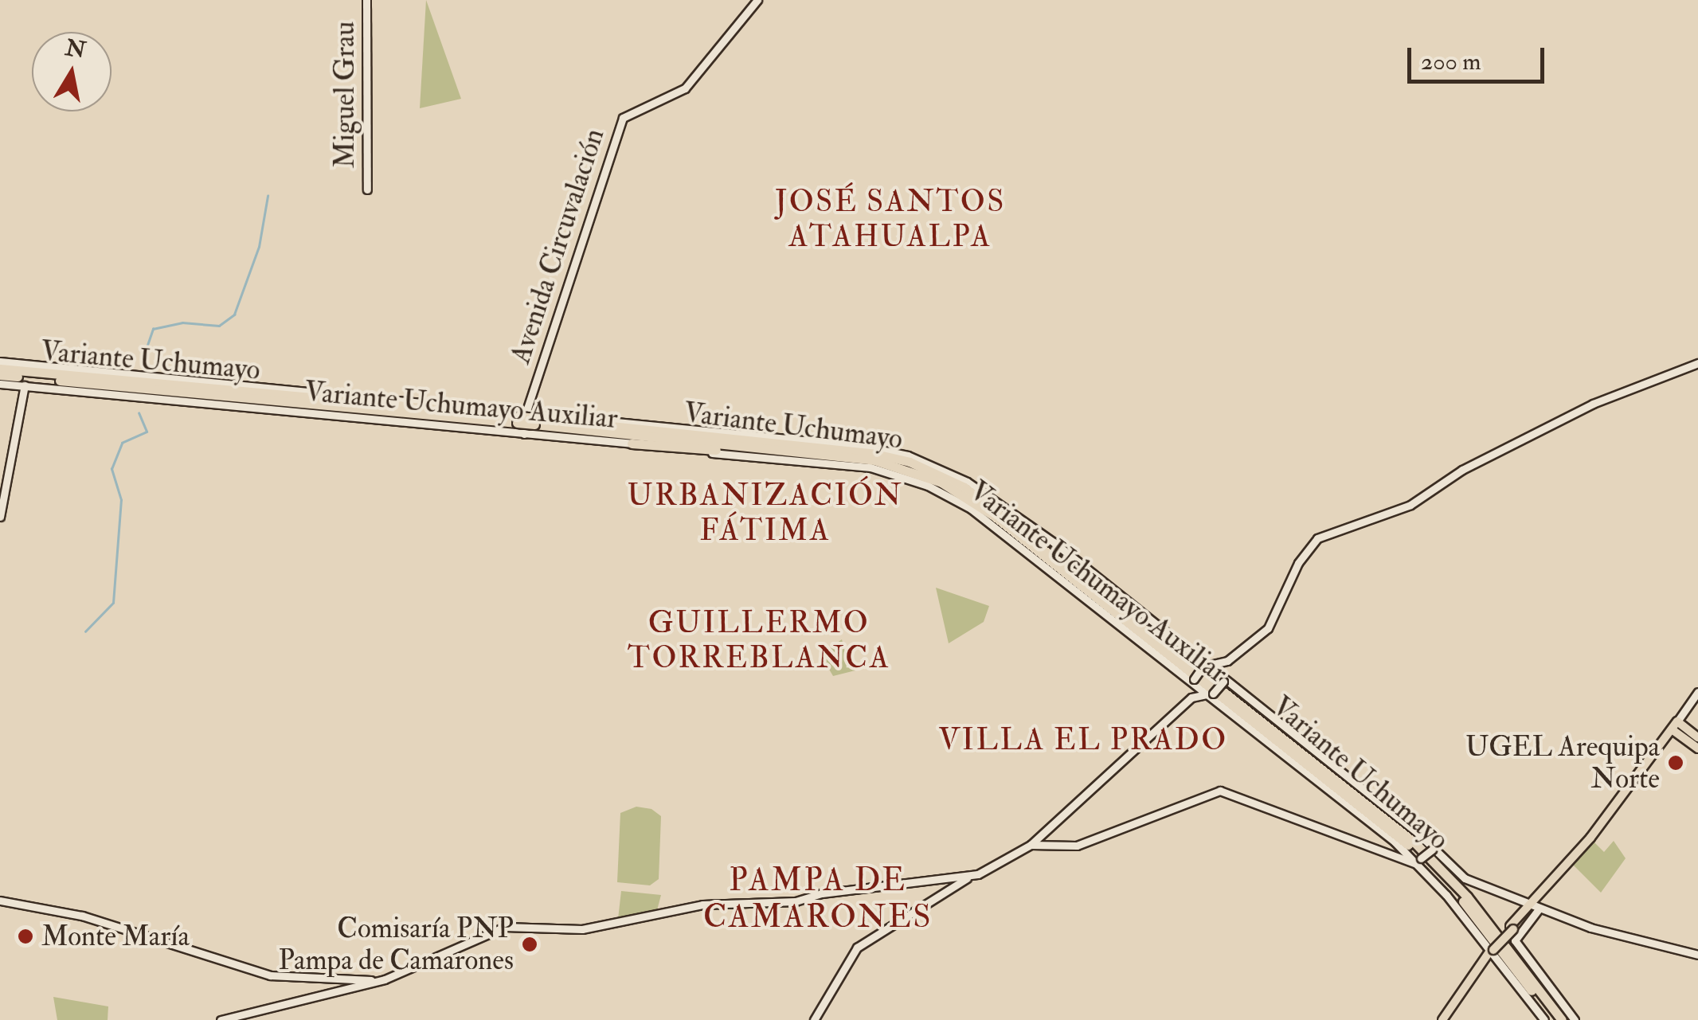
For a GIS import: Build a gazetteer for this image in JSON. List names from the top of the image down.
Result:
{
  "streets": {
    "highway": ["Variante Uchumayo"],
    "main road": ["Miguel Grau", "Avenida Circuvalación", "Variante Uchumayo Auxiliar"]
  },
  "crossings": [
    ["Avenida Circuvalación", "Variante Uchumayo"],
    ["Avenida Circuvalación", "Variante Uchumayo Auxiliar"],
    ["Variante Uchumayo", "Variante Uchumayo Auxiliar"]
  ],
  "districts": [
    "JOSÉ SANTOS ATAHUALPA",
    "URBANIZACIÓN FÁTIMA",
    "GUILLERMO TORREBLANCA",
    "VILLA EL PRADO",
    "PAMPA DE CAMARONES"
  ],
  "places": ["UGEL Arequipa Norte", "Monte María", "Comisaría PNP Pampa de Camarones"],
  "scale_bar": "200 m",
  "north": "top"
}
